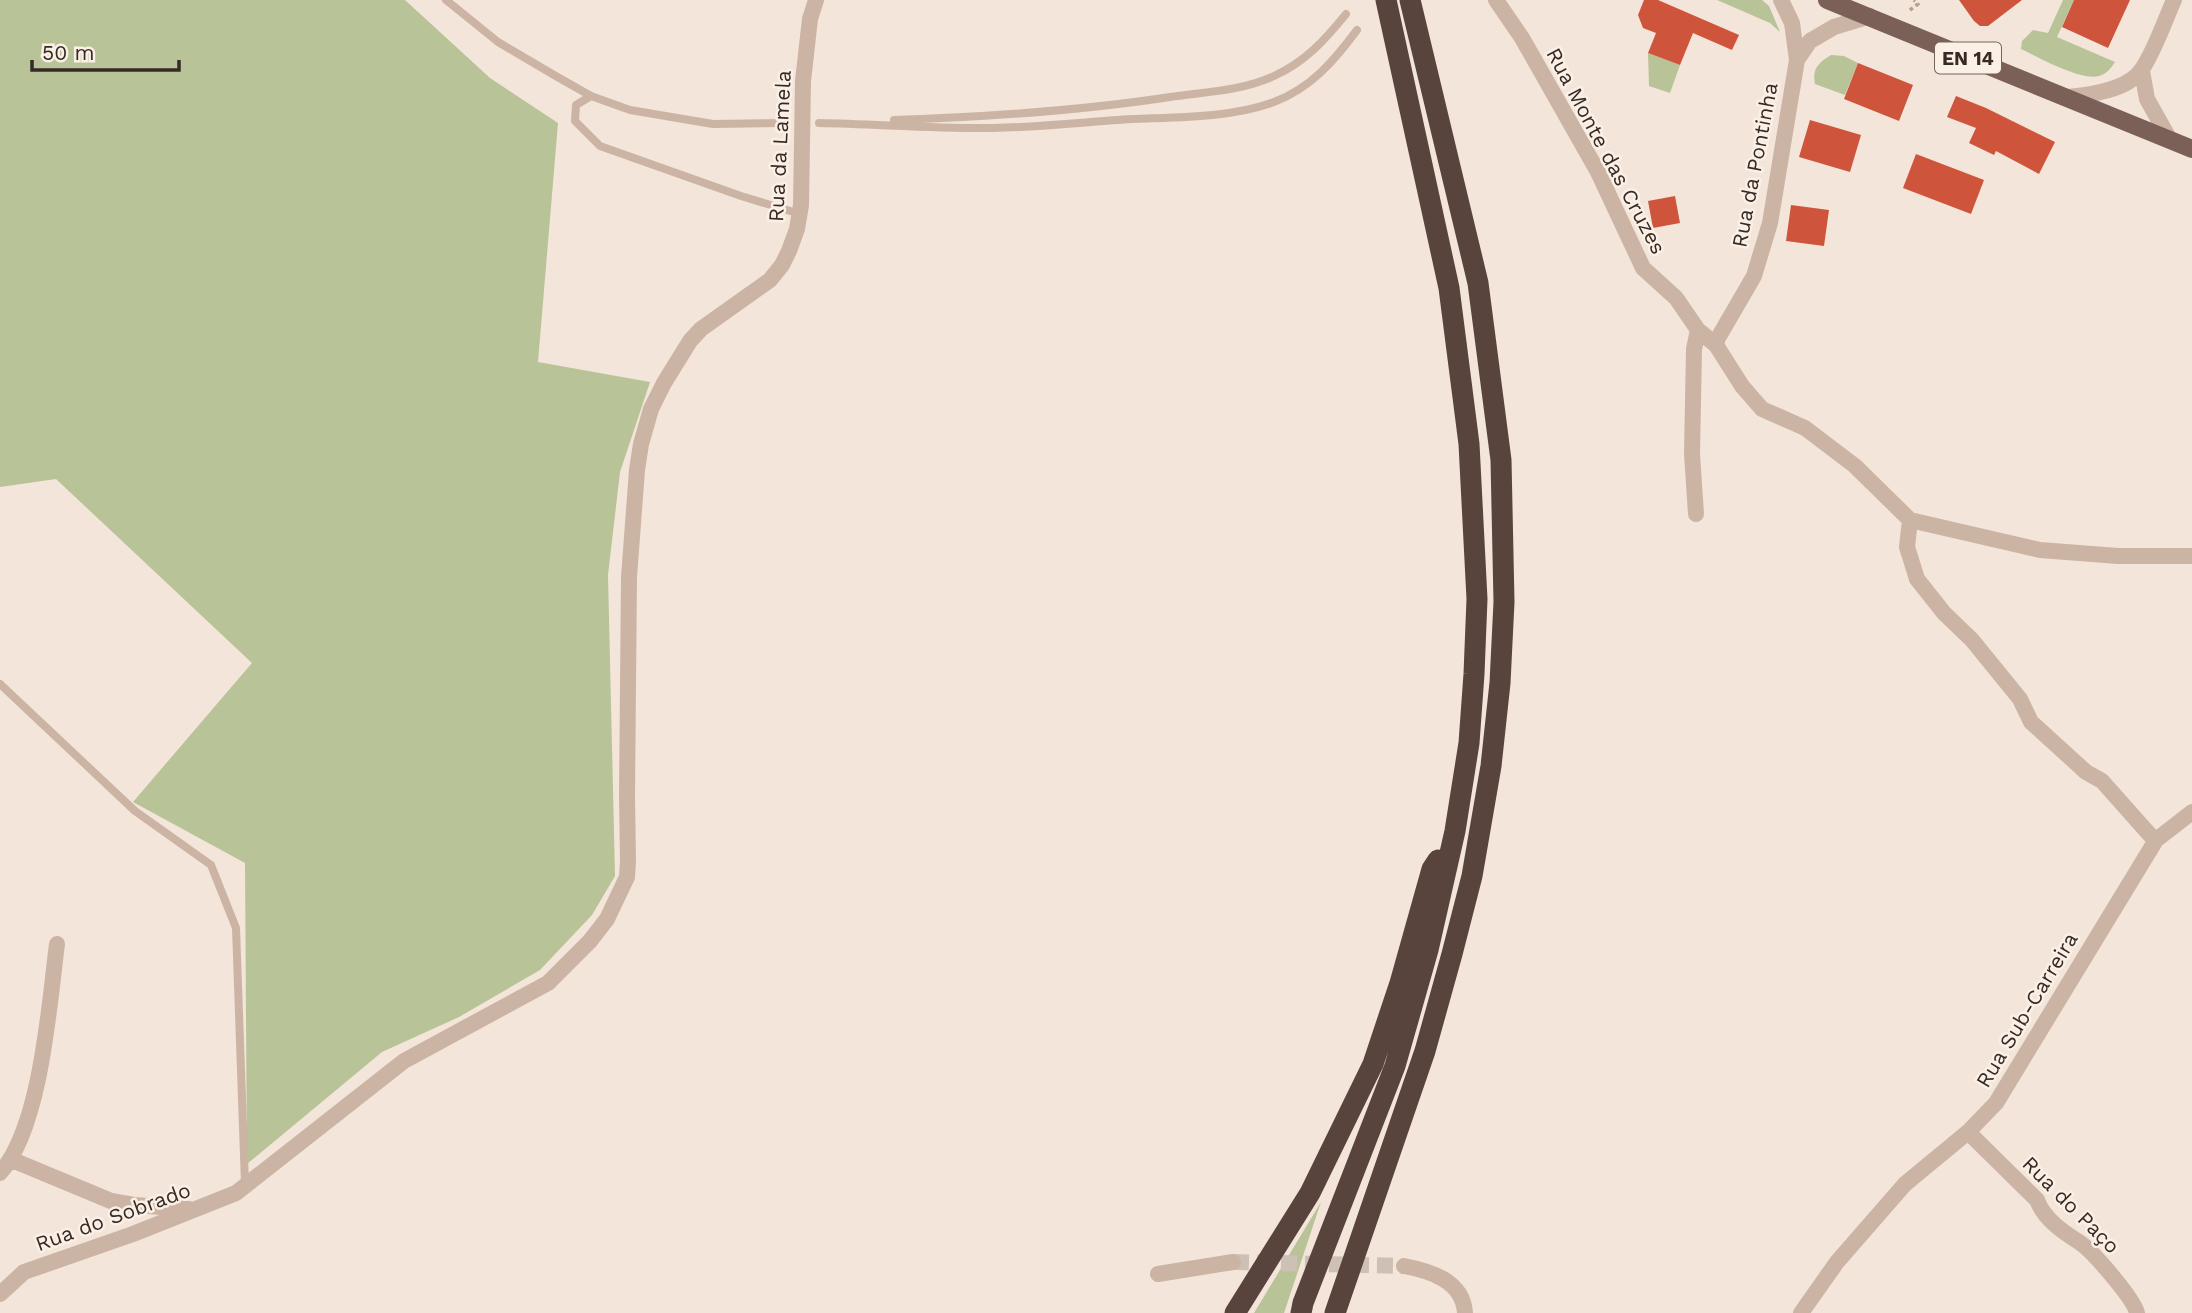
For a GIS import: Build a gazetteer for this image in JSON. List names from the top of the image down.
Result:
{
  "streets": {
    "main road": ["EN 14"],
    "street": [
      "Rua da Lamela",
      "Rua Monte das Cruzes",
      "Rua da Pontinha",
      "Rua Sub-Carreira",
      "Rua do Paço",
      "Rua do Sobrado"
    ]
  },
  "crossings": [
    ["EN 14", "Rua da Pontinha"],
    ["Rua da Lamela", "Rua do Sobrado"],
    ["Rua Monte das Cruzes", "Rua da Pontinha"],
    ["Rua Sub-Carreira", "Rua do Paço"]
  ],
  "scale_bar": "50 m"
}
